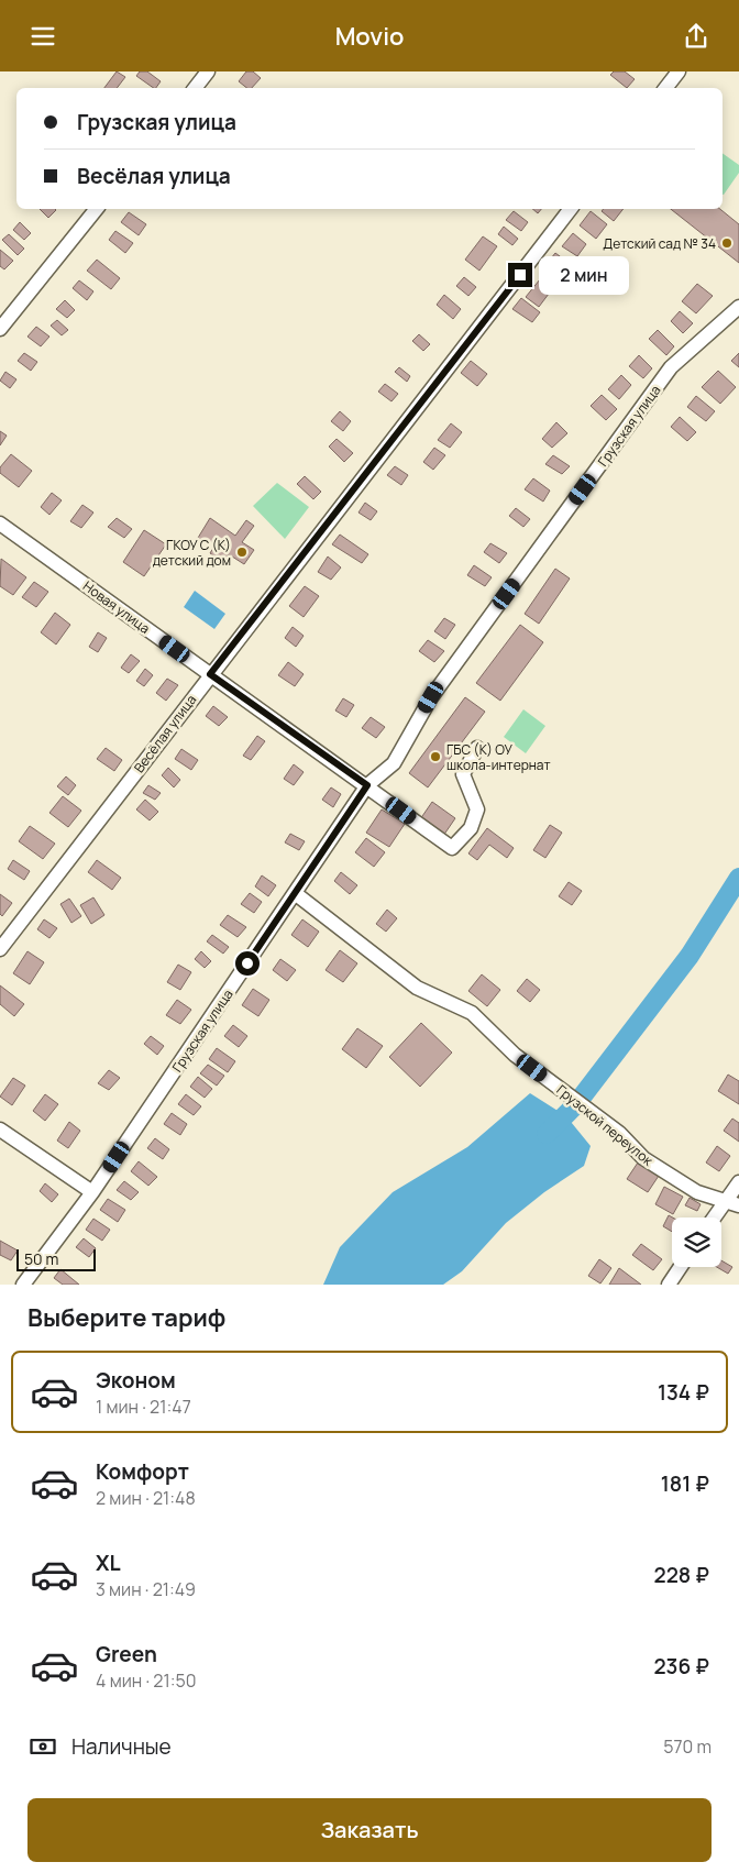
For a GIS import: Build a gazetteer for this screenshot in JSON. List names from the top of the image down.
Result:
{
  "streets": {
    "street": [
      "Грузская улица",
      "Новая улица",
      "Весёлая улица",
      "Грузской переулок"
    ]
  },
  "crossings": [
    ["Грузская улица", "Новая улица"],
    ["Грузская улица", "Грузской переулок"],
    ["Новая улица", "Весёлая улица"]
  ],
  "places": ["Детский сад № 34", "ГКОУ С (К) детский дом", "ГБС (К) ОУ школа-интернат"],
  "scale_bar": "50 m",
  "page": {
    "header": "Movio",
    "banner": ["Грузская улица", "Весёлая улица"],
    "bubble": "2 мин",
    "scale": "50 m",
    "heading": "Выберите тариф",
    "list": [
      {
        "name": "Эконом",
        "note": "1 мин · 21:47",
        "value": "134 ₽"
      },
      {
        "name": "Комфорт",
        "note": "2 мин · 21:48",
        "value": "181 ₽"
      },
      {
        "name": "XL",
        "note": "3 мин · 21:49",
        "value": "228 ₽"
      },
      {
        "name": "Green",
        "note": "4 мин · 21:50",
        "value": "236 ₽"
      }
    ],
    "pay": ["Наличные", "570 m"],
    "buttons": "Заказать"
  }
}
